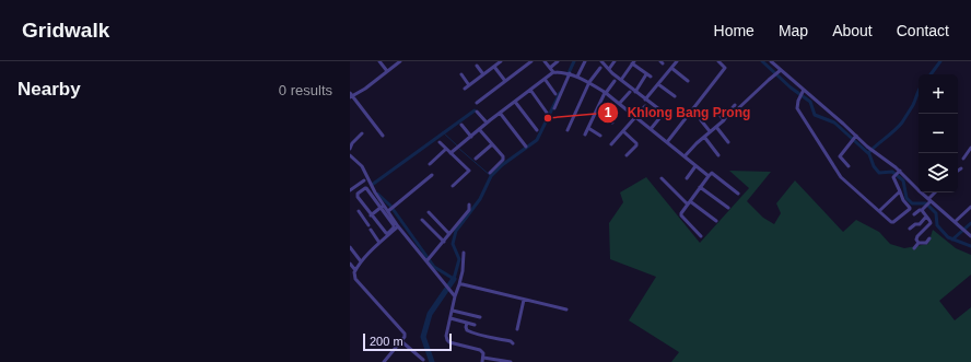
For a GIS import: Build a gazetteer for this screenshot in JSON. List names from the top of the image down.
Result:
{
  "places": ["Khlong Bang Prong"],
  "scale_bar": "200 m",
  "page": {
    "header": "Gridwalk",
    "nav": [
      "Home",
      "Map",
      "About",
      "Contact"
    ],
    "heading": ["Nearby", "0 results"],
    "map_buttons": ["+", "−"],
    "scale": "200 m"
  }
}
